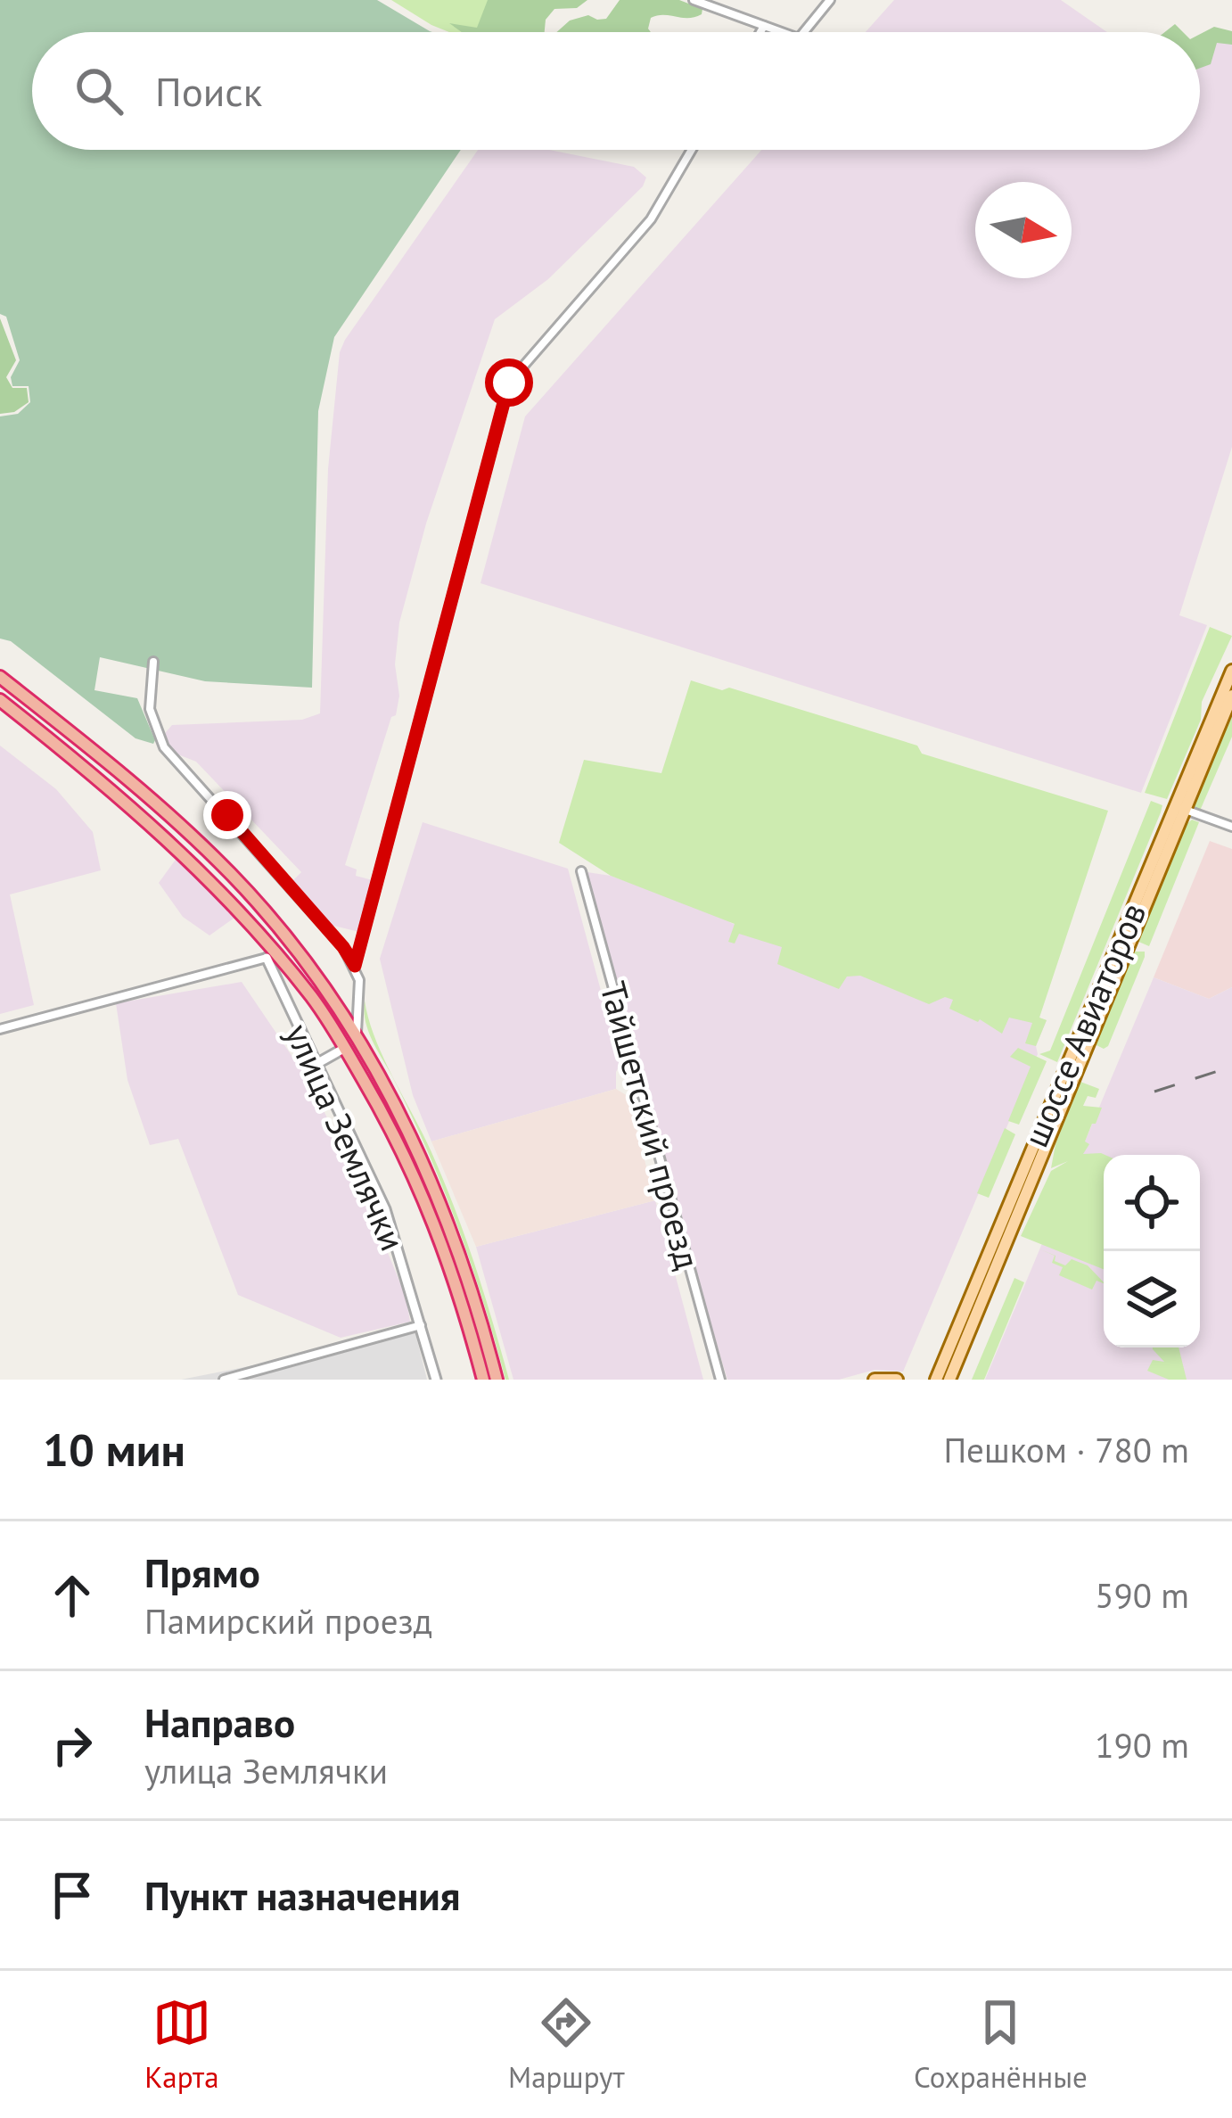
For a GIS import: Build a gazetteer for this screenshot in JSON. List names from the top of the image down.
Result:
{
  "streets": {
    "main road": ["шоссе Авиаторов"],
    "street": ["Тайшетский проезд", "улица Землячки"]
  },
  "north": "right",
  "page": {
    "search": "Поиск",
    "heading": ["10 мин", "Пешком · 780 m"],
    "list": [
      ["Прямо", "Памирский проезд", "590 m"],
      ["Направо", "улица Землячки", "190 m"],
      "Пункт назначения"
    ],
    "nav": ["Карта", "Маршрут", "Сохранённые"]
  }
}
